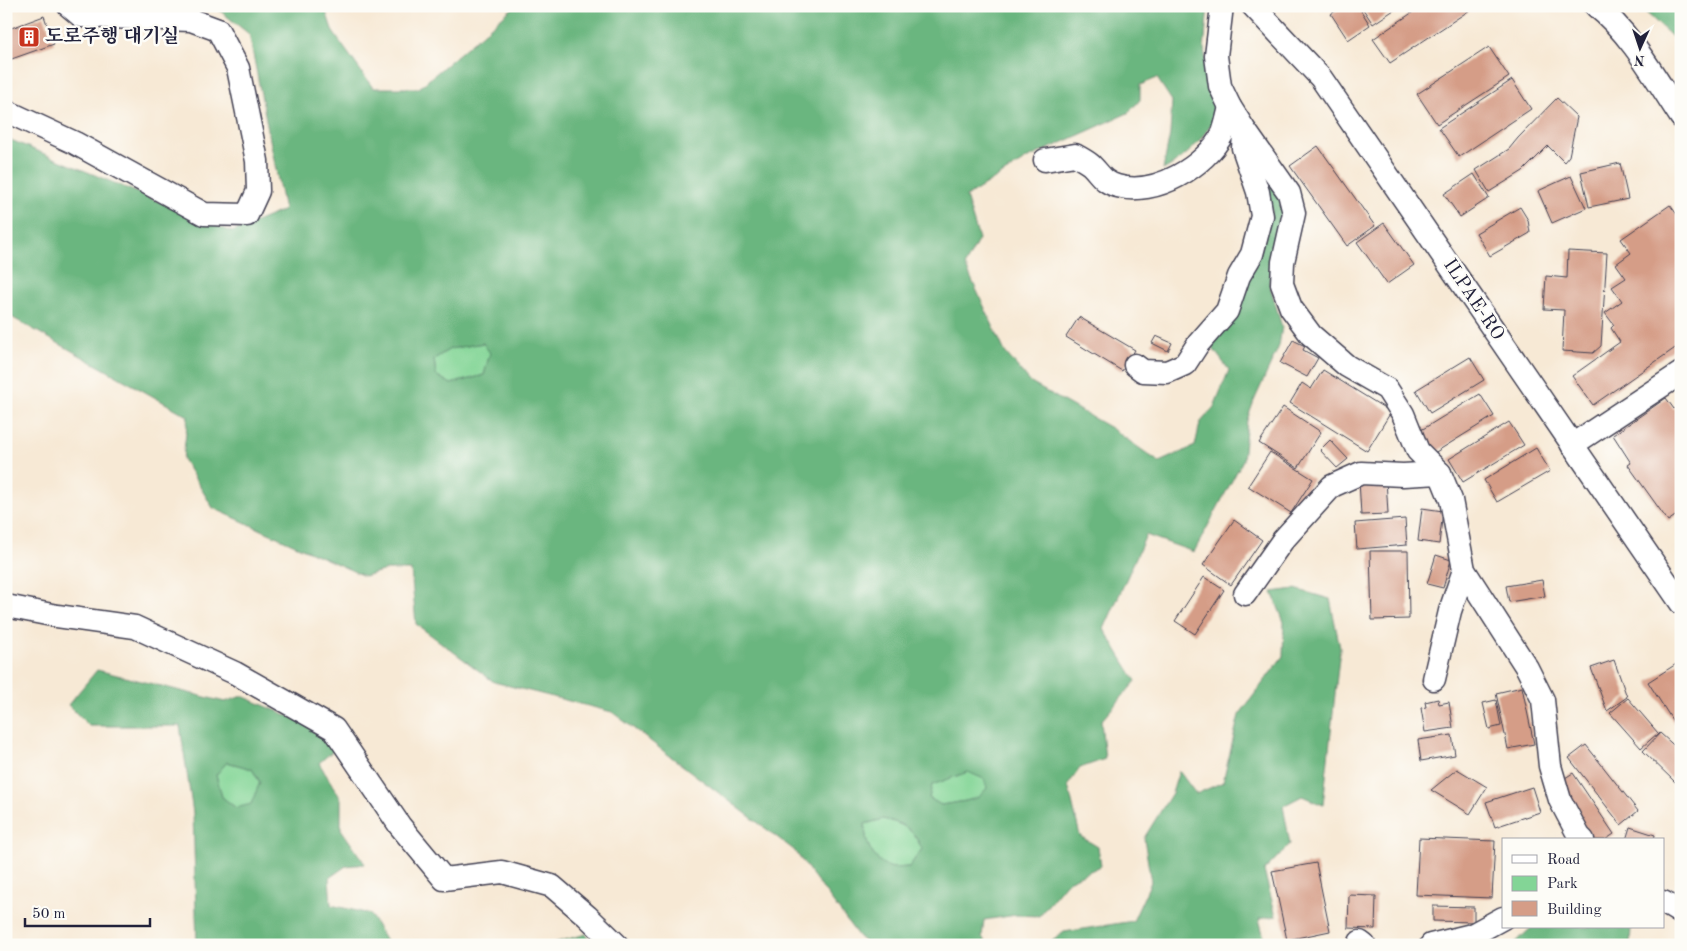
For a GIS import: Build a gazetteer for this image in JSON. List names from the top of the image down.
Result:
{
  "streets": {
    "street": ["ILPAE-RO"]
  },
  "places": {
    "building": ["도로주행 대기실"]
  },
  "legend": ["Road", "Park", "Building"],
  "scale_bar": "50 m",
  "north": "bottom"
}
